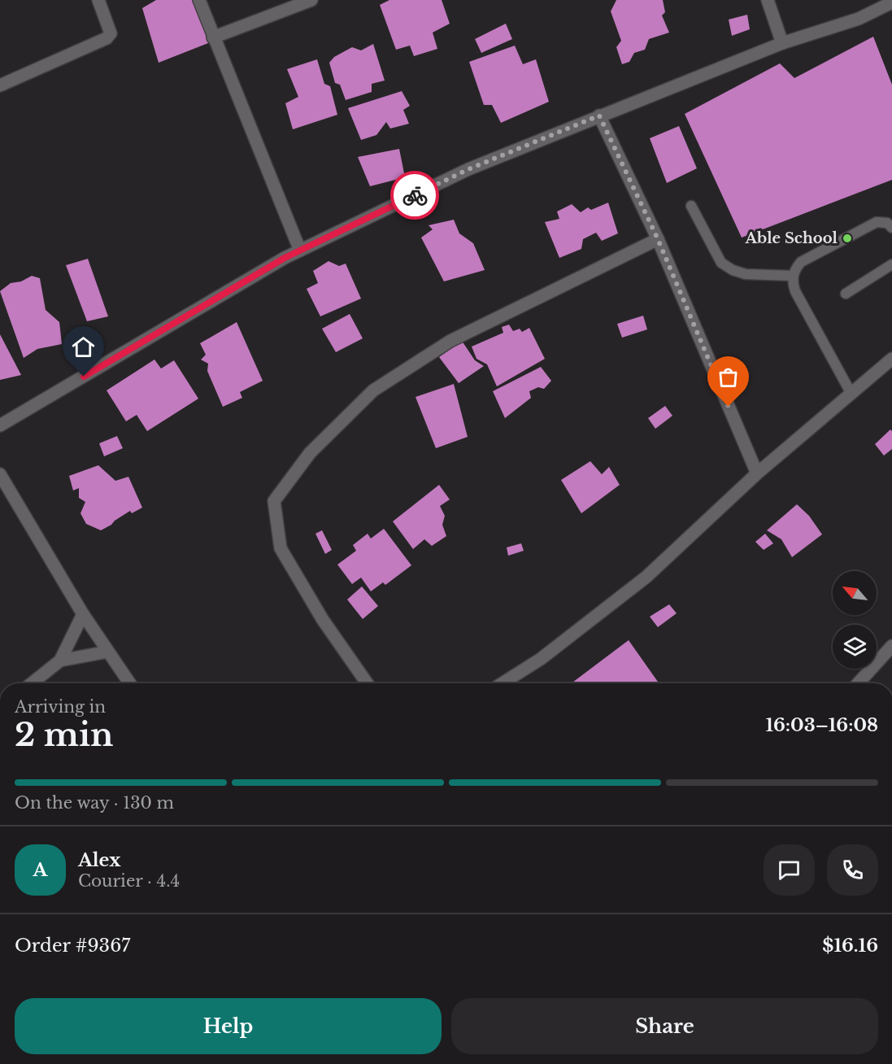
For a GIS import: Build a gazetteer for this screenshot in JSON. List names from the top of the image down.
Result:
{
  "places": ["Able School"],
  "north": "top left",
  "page": {
    "heading": ["2 min", "Arriving in", "16:03–16:08"],
    "panel": [
      "Alex",
      "Courier · 4.4",
      "Order #9367",
      "$16.16"
    ],
    "bar": "On the way · 130 m",
    "round": "A",
    "buttons": ["Help", "Share"]
  }
}
